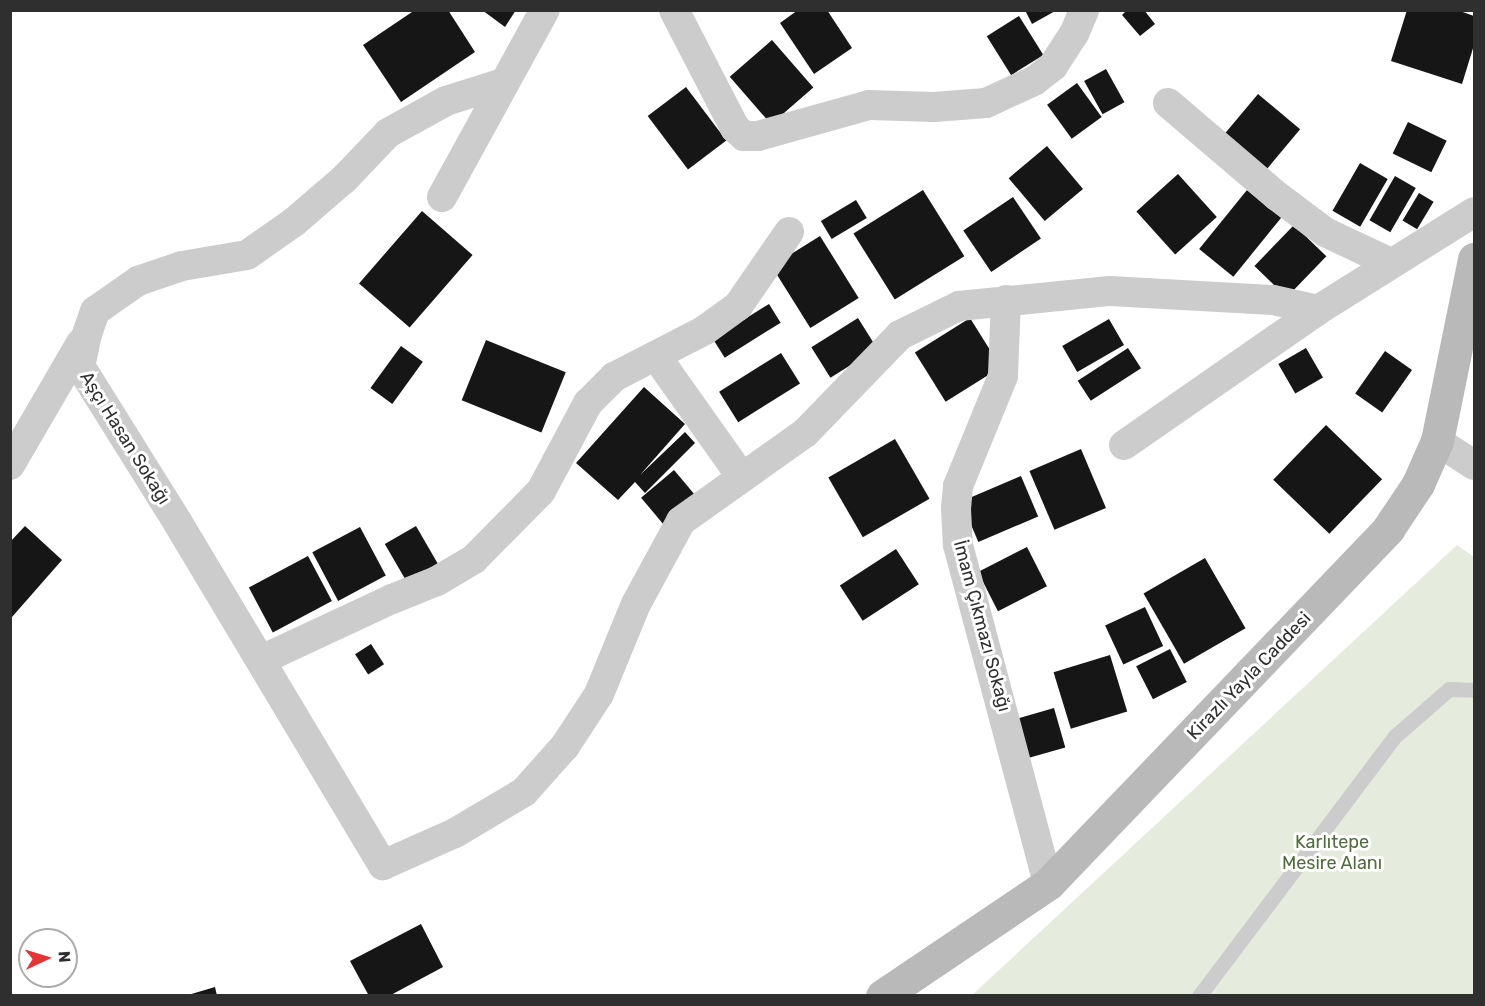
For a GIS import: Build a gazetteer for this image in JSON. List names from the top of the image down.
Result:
{
  "streets": {
    "main road": ["Kirazlı Yayla Caddesi"],
    "street": ["Aşçı Hasan Sokağı", "İmam Çıkmazı Sokağı"]
  },
  "crossings": [
    ["İmam Çıkmazı Sokağı", "Kirazlı Yayla Caddesi"]
  ],
  "parks": ["Karlıtepe Mesire Alanı"],
  "north": "right"
}
